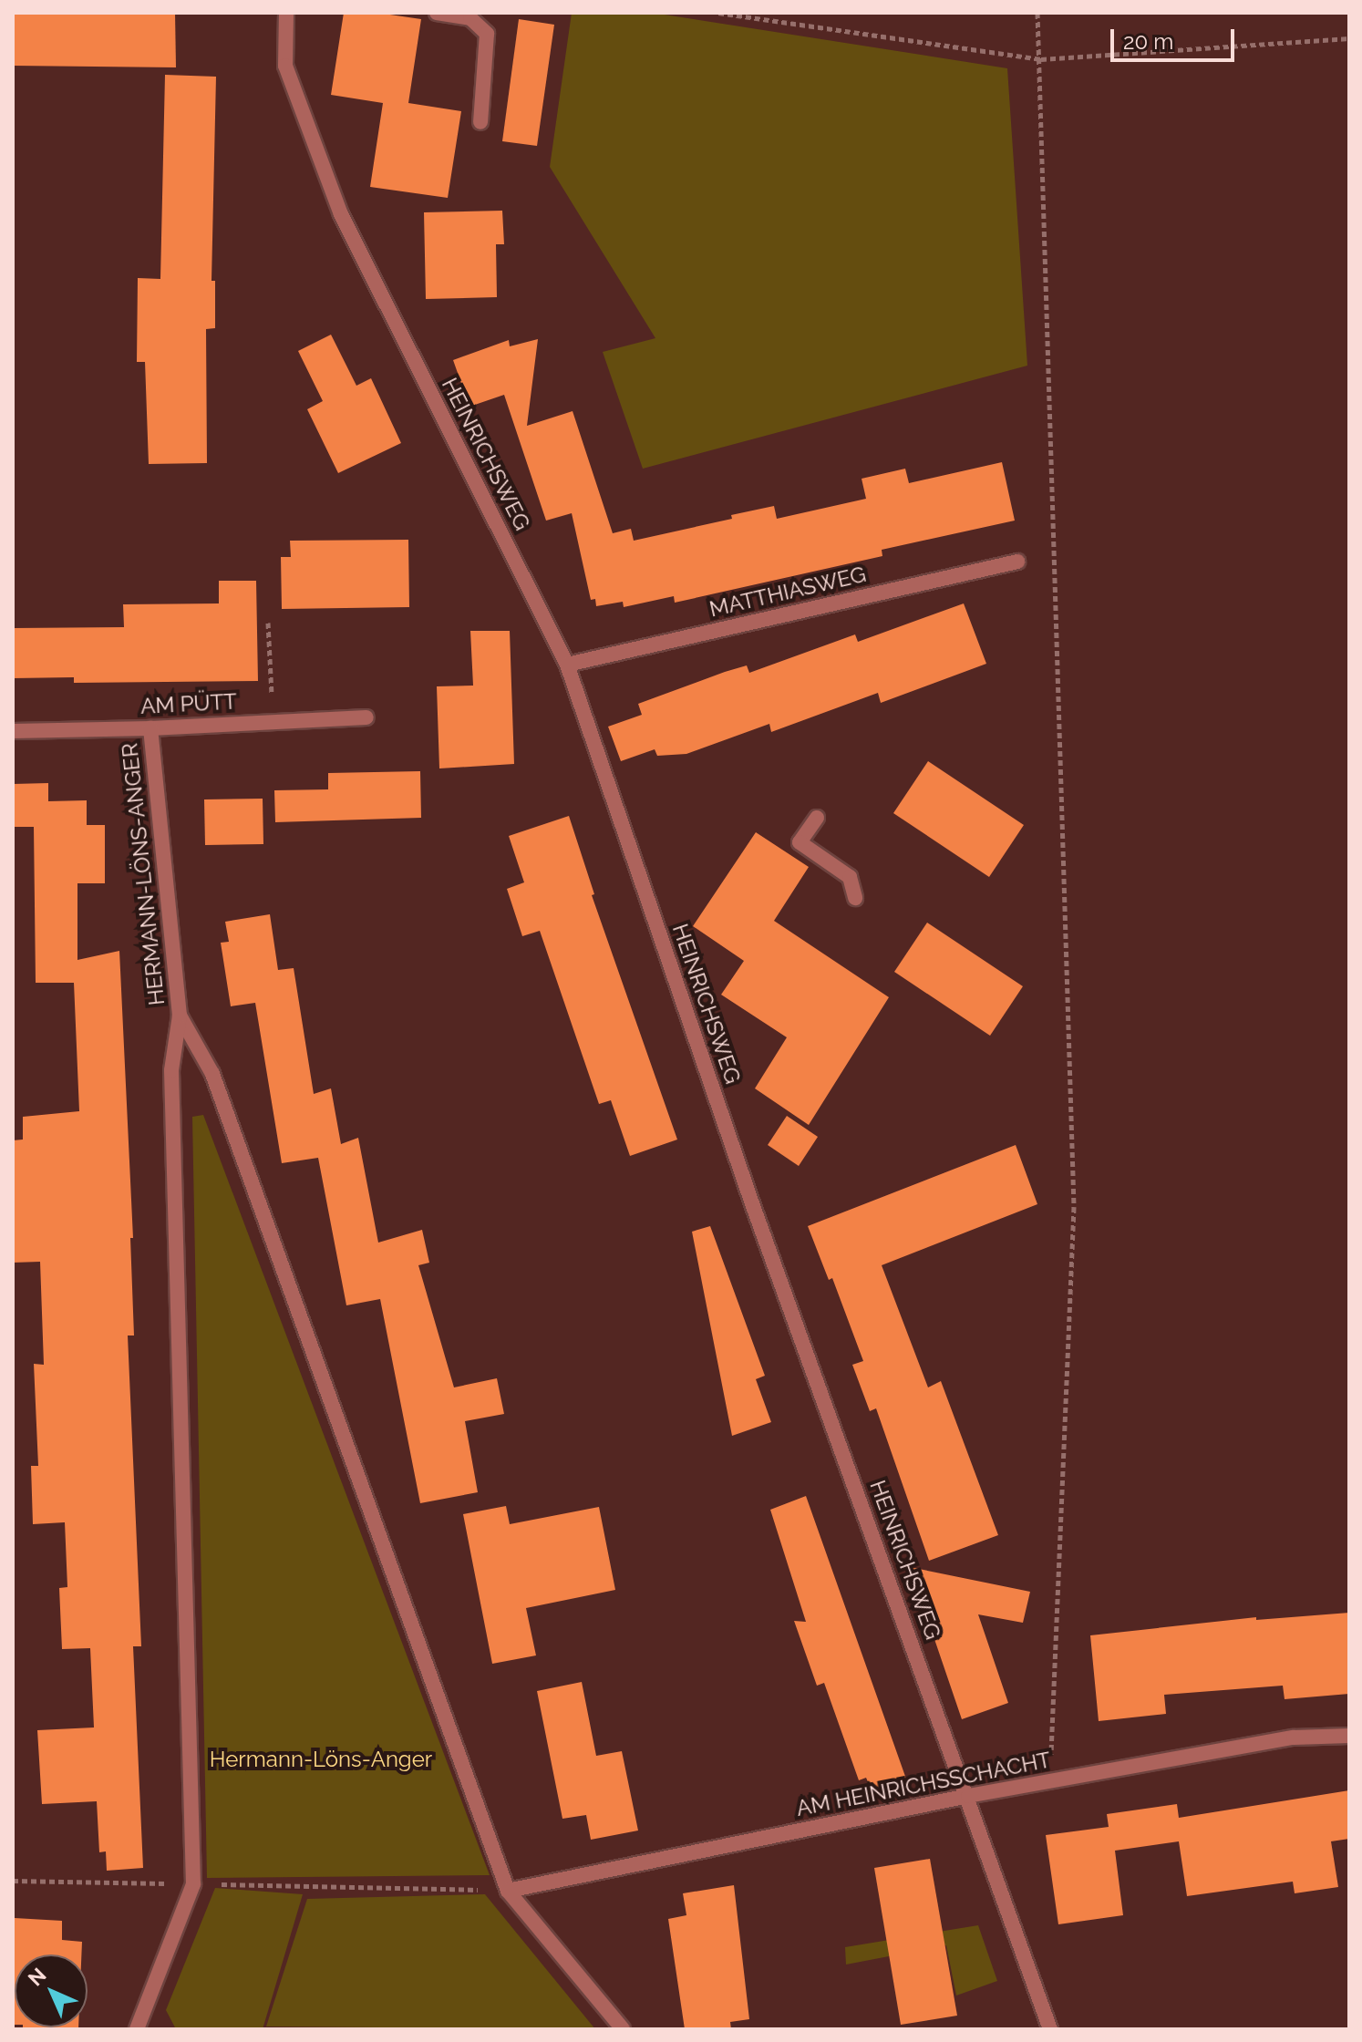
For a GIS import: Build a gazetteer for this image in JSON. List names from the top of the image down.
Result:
{
  "streets": {
    "street": [
      "HEINRICHSWEG",
      "MATTHIASWEG",
      "AM PÜTT",
      "HERMANN-LÖNS-ANGER",
      "AM HEINRICHSSCHACHT"
    ]
  },
  "crossings": [
    ["HEINRICHSWEG", "MATTHIASWEG"],
    ["HEINRICHSWEG", "AM HEINRICHSSCHACHT"],
    ["AM PÜTT", "HERMANN-LÖNS-ANGER"],
    ["HERMANN-LÖNS-ANGER", "AM HEINRICHSSCHACHT"]
  ],
  "parks": ["Hermann-Löns-Anger"],
  "scale_bar": "20 m",
  "north": "top left"
}
